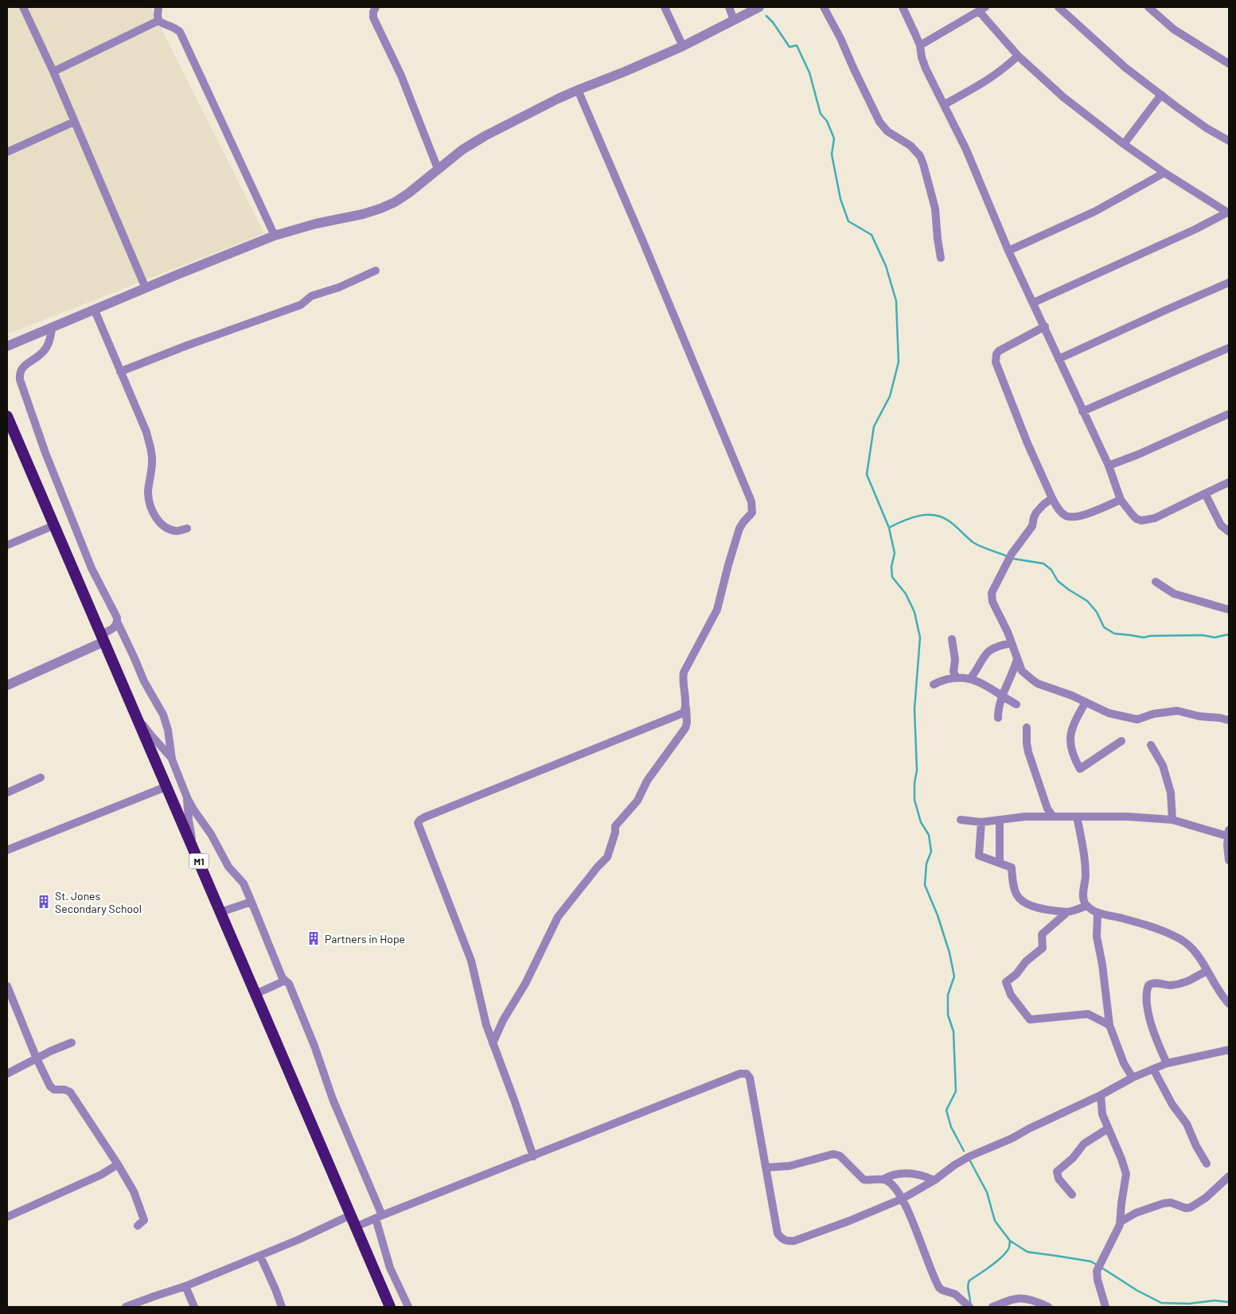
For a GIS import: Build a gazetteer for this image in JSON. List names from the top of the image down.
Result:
{
  "streets": {
    "highway": ["M1"]
  },
  "places": {
    "building": ["St. Jones Secondary School", "Partners in Hope"]
  }
}
